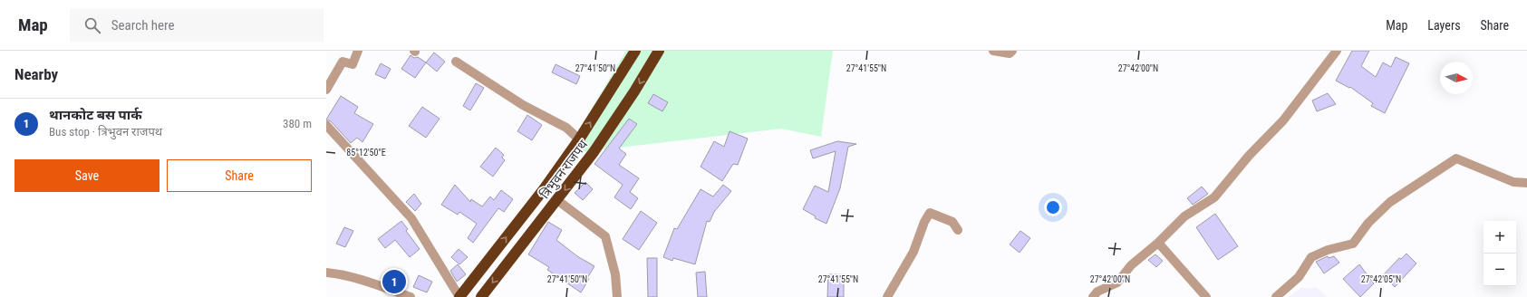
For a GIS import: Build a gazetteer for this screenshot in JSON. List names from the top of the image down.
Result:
{
  "streets": {
    "highway": ["त्रिभुवन राजपथ"]
  },
  "north": "right",
  "page": {
    "header": "Map",
    "search": "Search here",
    "nav": ["Map", "Layers", "Share"],
    "heading": "Nearby",
    "list": [
      {
        "mark": "1",
        "name": "थानकोट बस पार्क",
        "note": "Bus stop · त्रिभुवन राजपथ",
        "value": "380 m"
      }
    ],
    "buttons": ["Save", "Share"],
    "map_buttons": ["+", "−"],
    "pins": "1"
  },
  "coordinates": [
    "27°41'50\"N",
    "27°41'55\"N",
    "27°42'00\"N",
    "85°12'50\"E",
    "27°42'05\"N"
  ]
}
